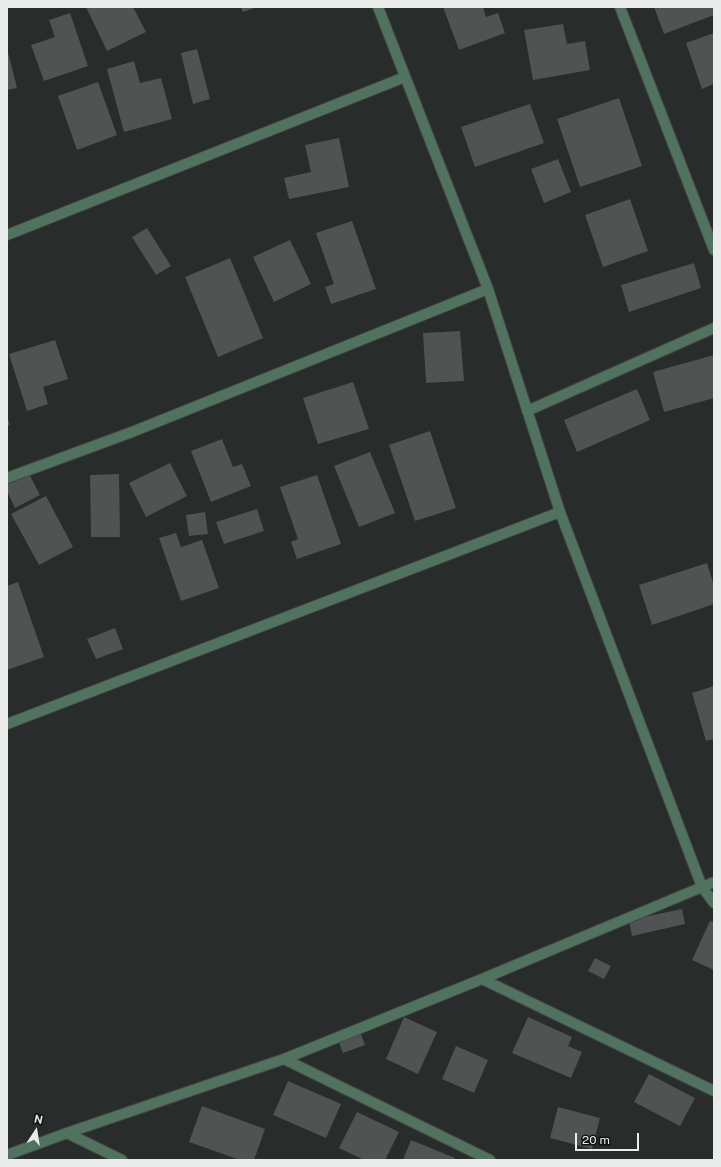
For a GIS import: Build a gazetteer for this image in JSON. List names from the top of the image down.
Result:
{
  "scale_bar": "20 m",
  "north": "top"
}
